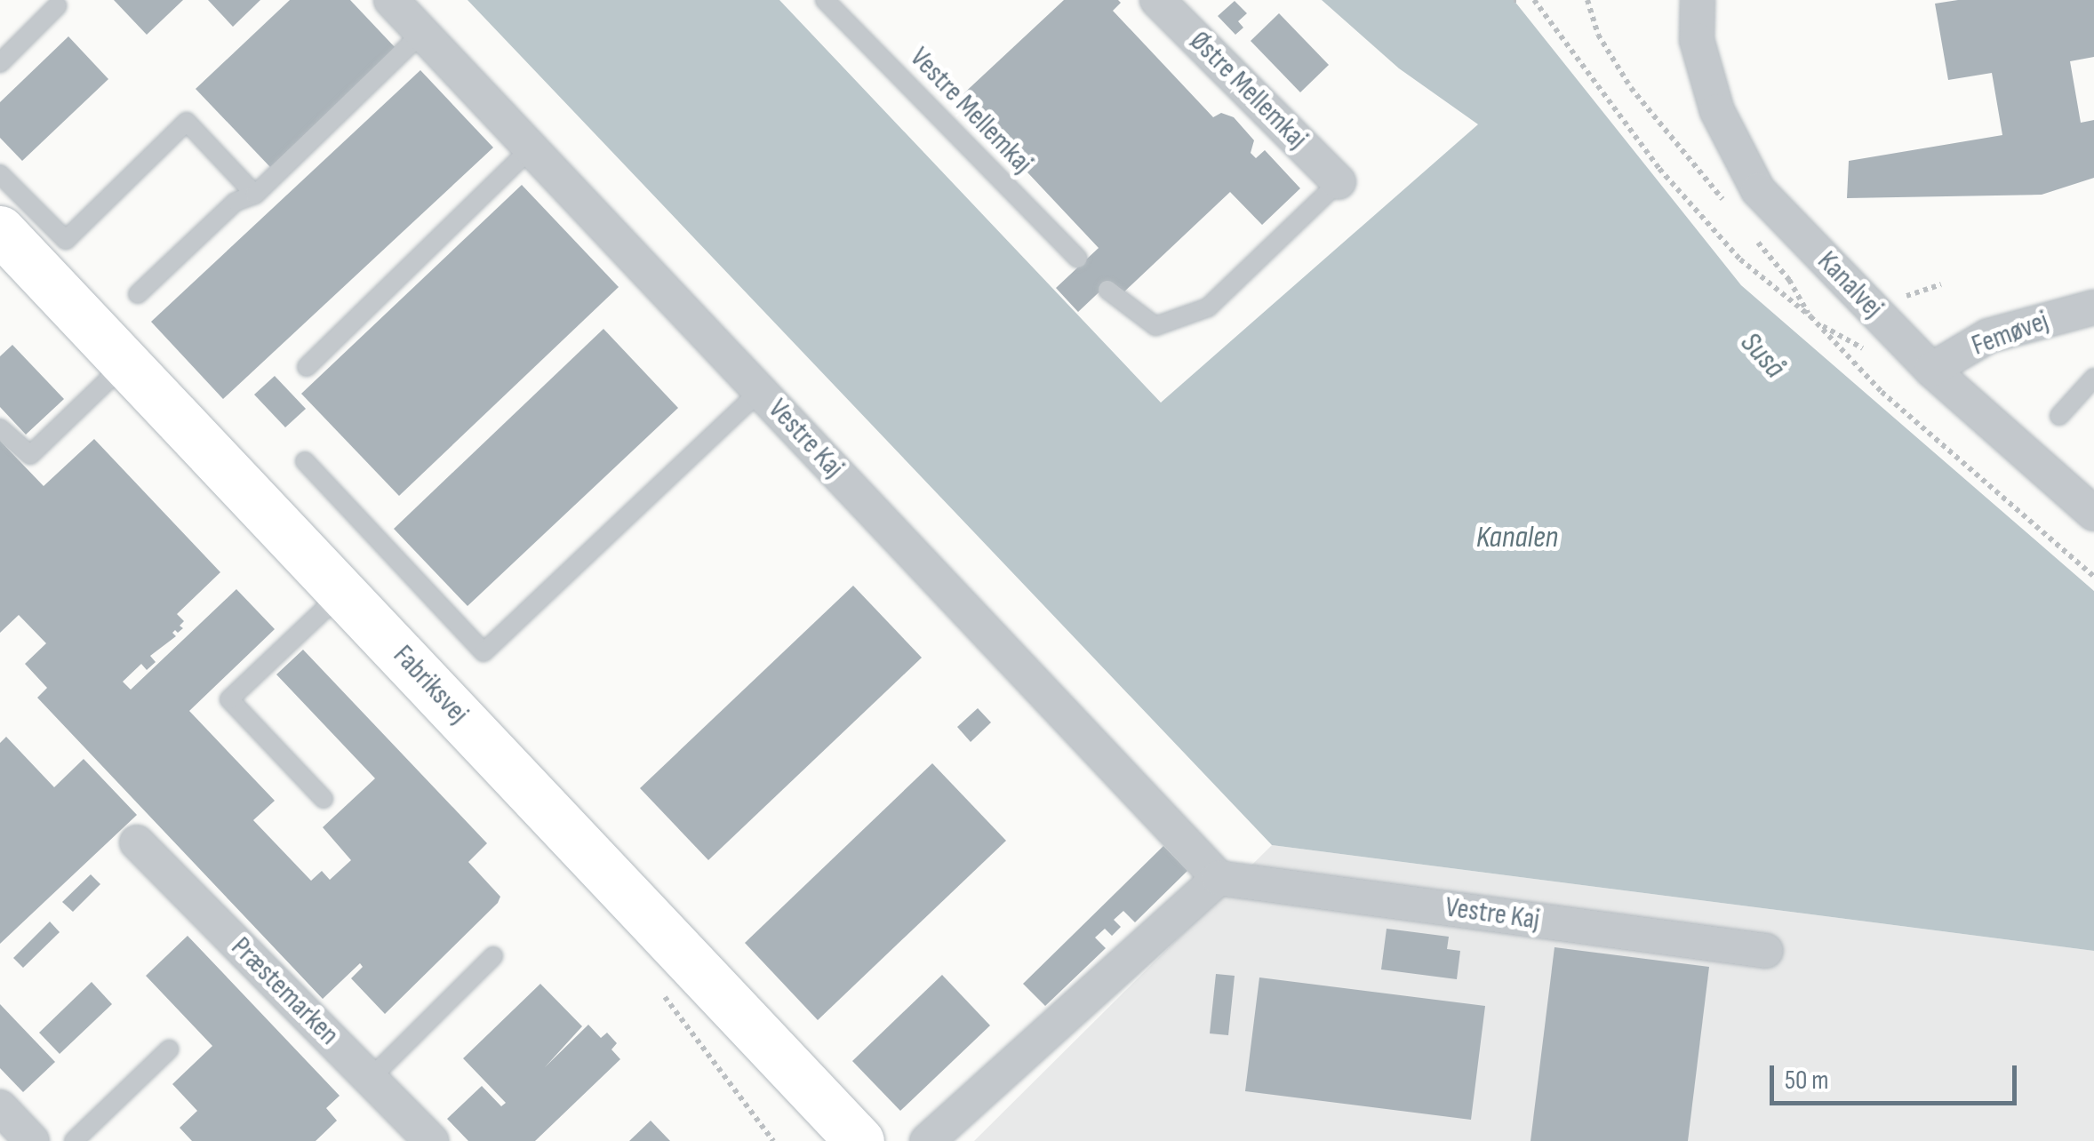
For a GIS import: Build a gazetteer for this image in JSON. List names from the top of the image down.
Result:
{
  "streets": {
    "street": [
      "Østre Mellemkaj",
      "Kanalvej",
      "Femøvej",
      "Vestre Kaj",
      "Fabriksvej",
      "Præstemarken"
    ],
    "lane": ["Vestre Mellemkaj"]
  },
  "crossings": [
    ["Kanalvej", "Femøvej"]
  ],
  "water": ["Suså", "Kanalen"],
  "scale_bar": "50 m"
}
